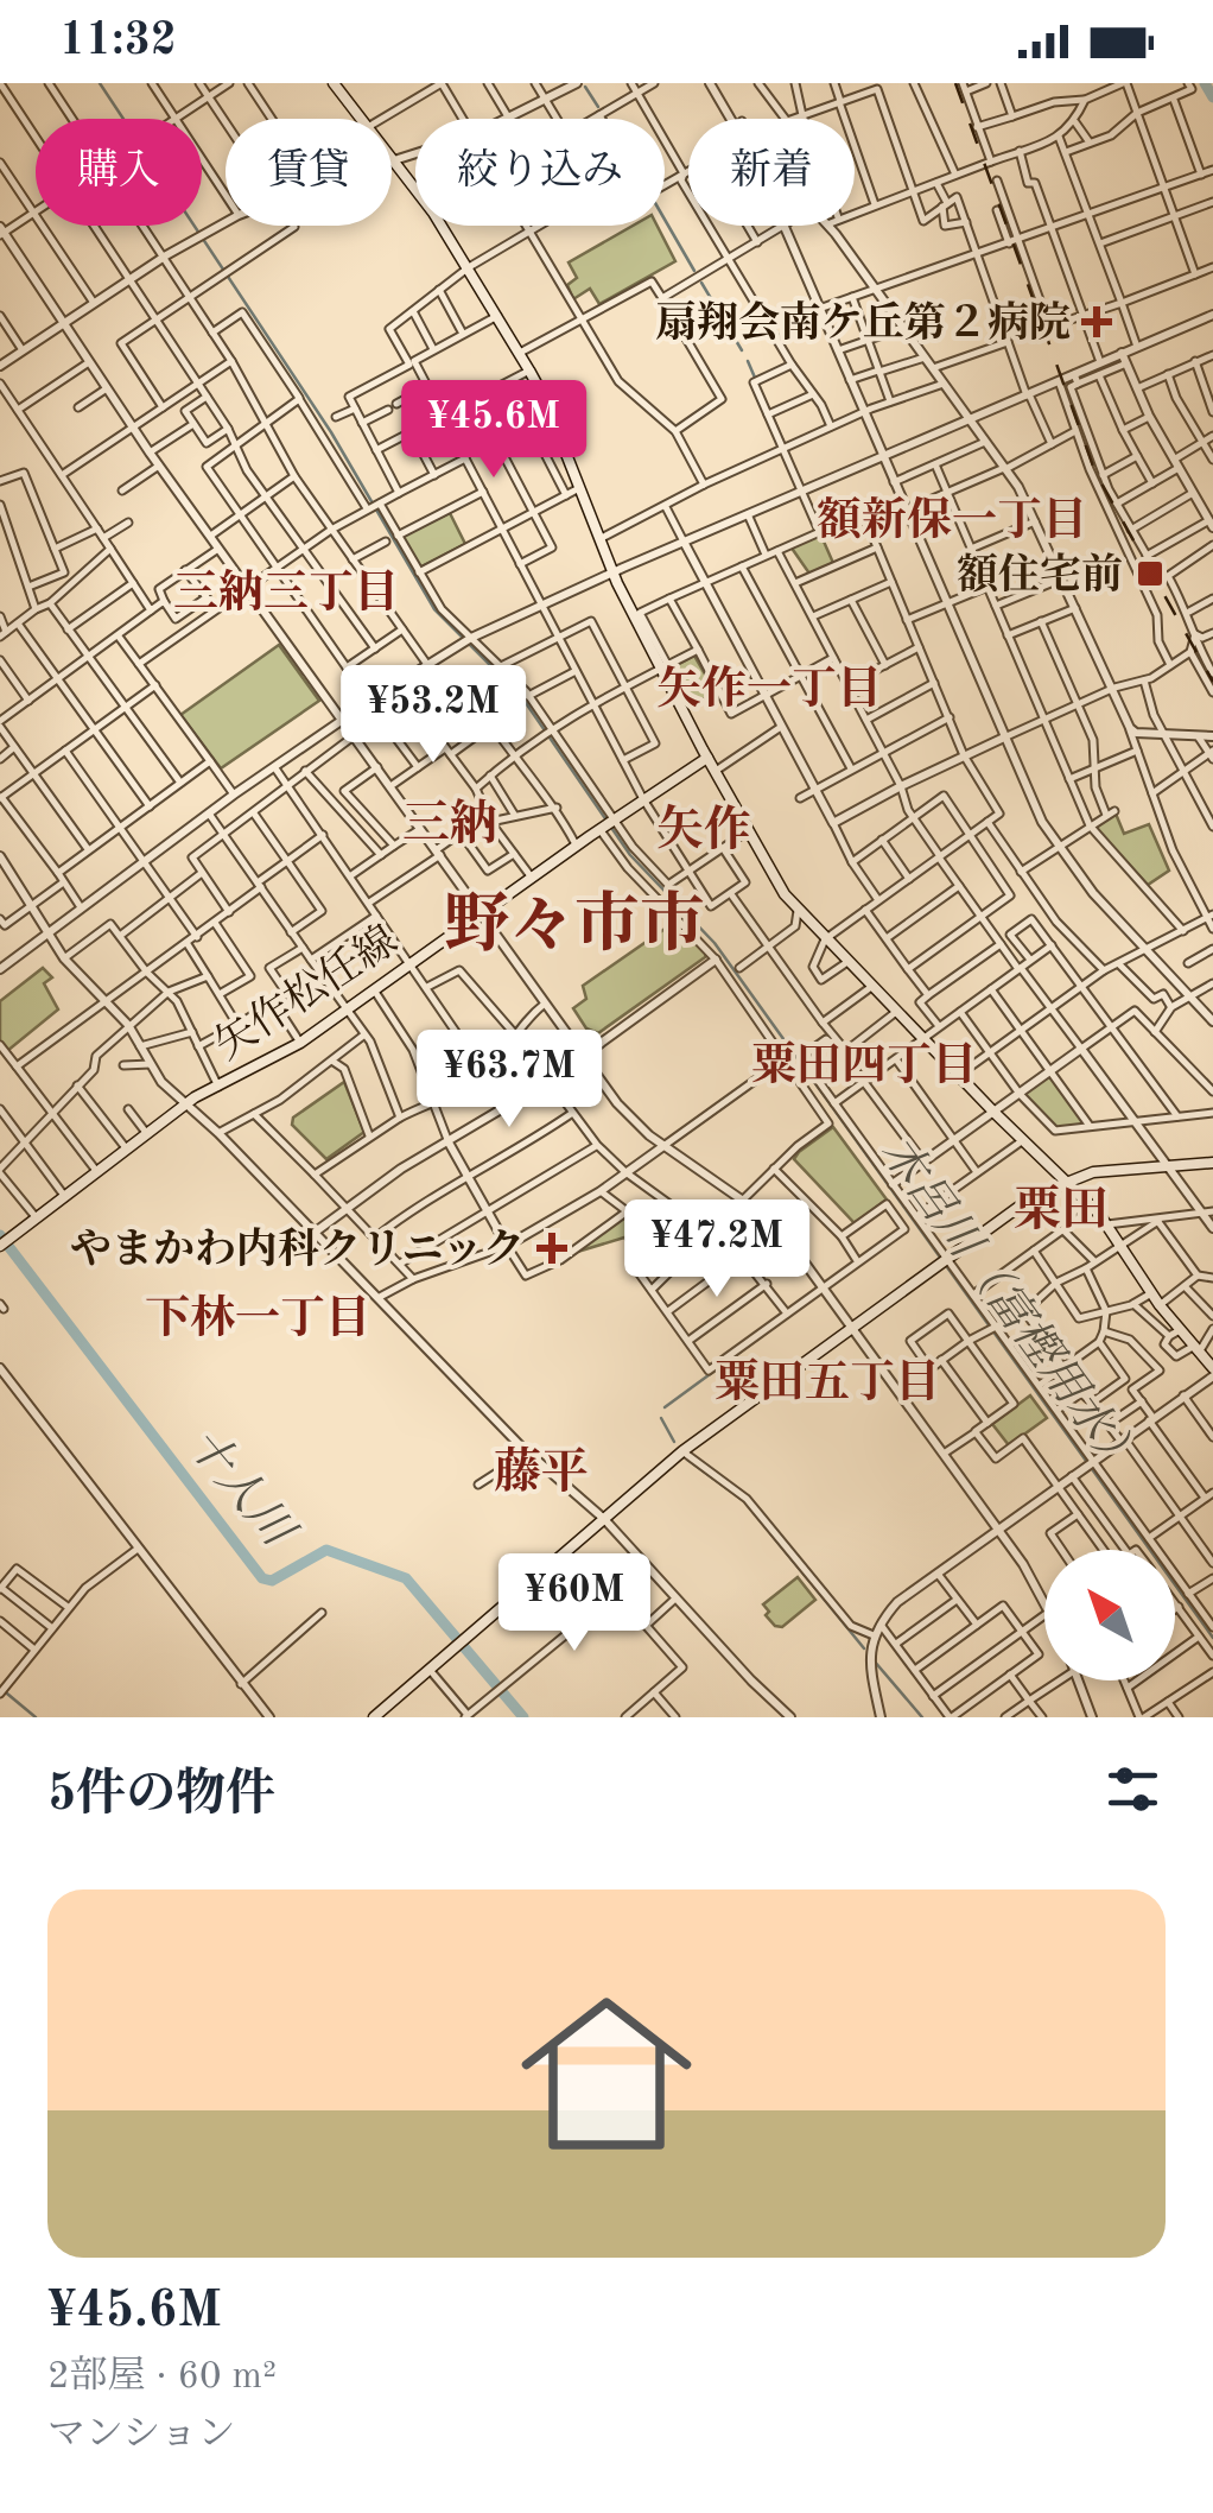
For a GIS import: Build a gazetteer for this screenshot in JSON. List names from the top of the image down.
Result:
{
  "streets": {
    "main road": ["矢作松任線"]
  },
  "districts": [
    "額新保一丁目",
    "三納三丁目",
    "矢作一丁目",
    "三納",
    "矢作",
    "野々市市",
    "粟田四丁目",
    "栗田",
    "下林一丁目",
    "粟田五丁目",
    "藤平"
  ],
  "water": ["木呂川（富樫用水）", "十人川"],
  "places": {
    "health": ["扇翔会南ケ丘第２病院", "やまかわ内科クリニック"],
    "transit": ["額住宅前"]
  },
  "north": "top left",
  "page": {
    "status": "11:32",
    "chip": [
      "購入",
      "賃貸",
      "絞り込み",
      "新着"
    ],
    "price": [
      "¥45.6M",
      "¥53.2M",
      "¥63.7M",
      "¥47.2M",
      "¥60M"
    ],
    "heading": "5件の物件",
    "list": [
      {
        "name": "¥45.6M",
        "note": "2部屋 · 60 m² · マンション"
      }
    ]
  }
}
